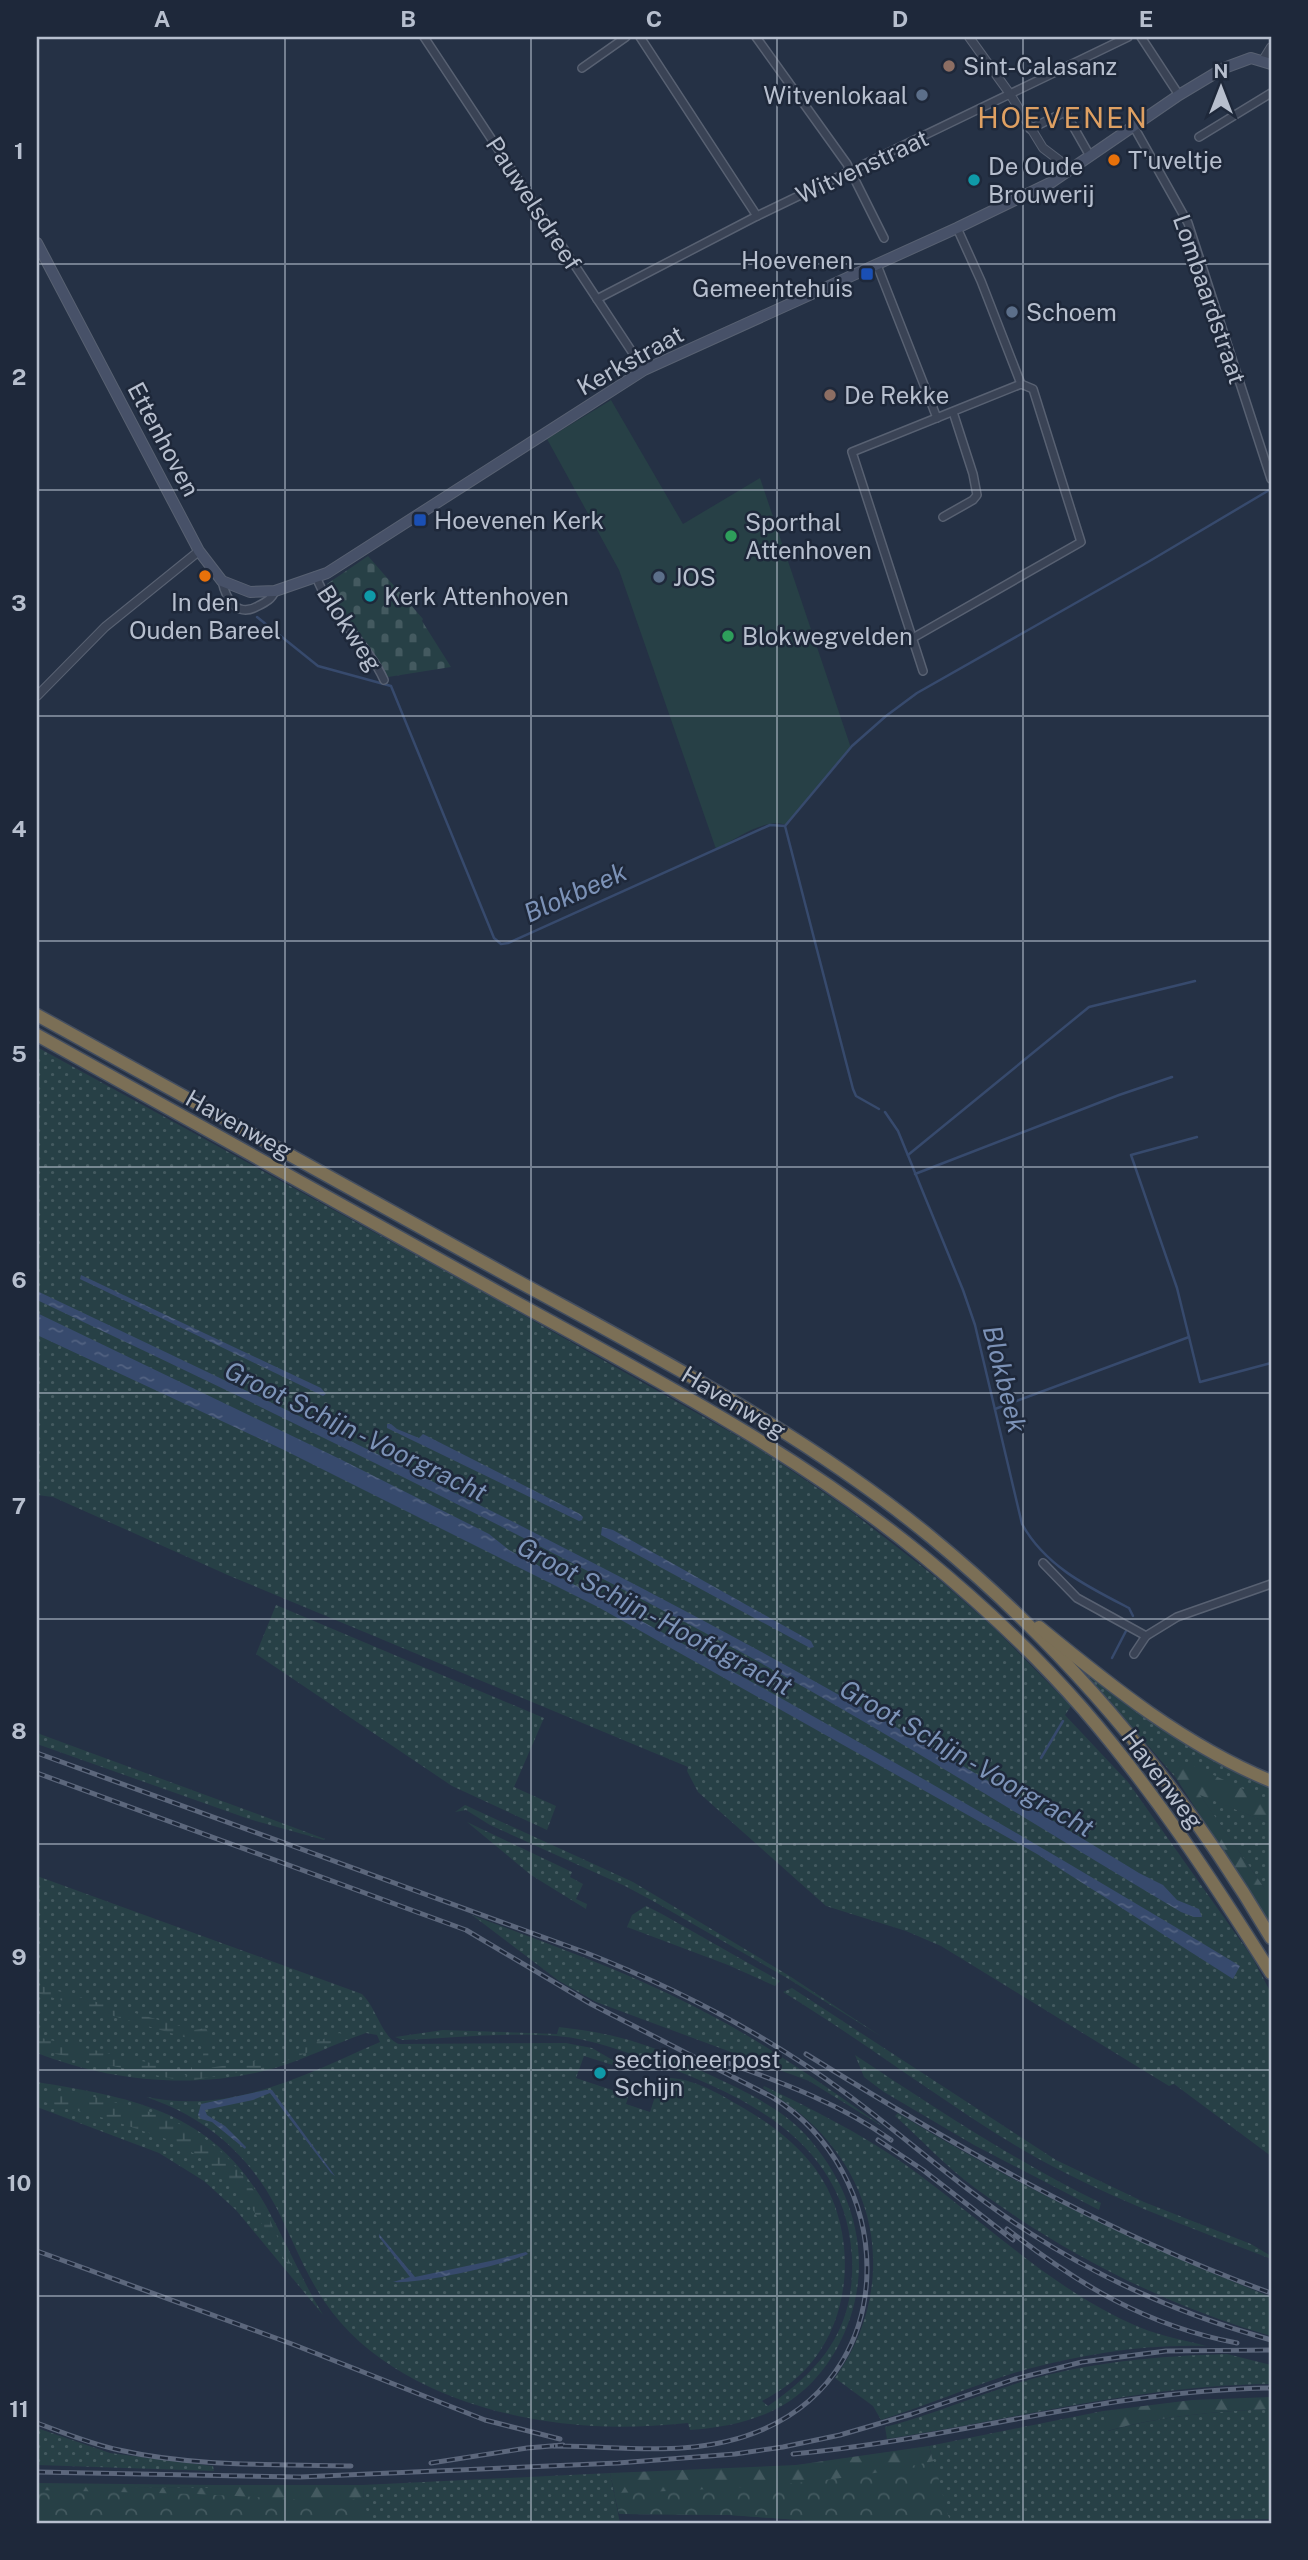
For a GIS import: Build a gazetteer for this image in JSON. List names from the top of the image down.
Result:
{
  "streets": {
    "highway": ["Havenweg"],
    "main road": ["Kerkstraat", "Ettenhoven"],
    "street": [
      "Witvenstraat",
      "Pauwelsdreef",
      "Lombaardstraat",
      "Blokweg"
    ]
  },
  "crossings": [
    ["Witvenstraat", "Pauwelsdreef"],
    ["Pauwelsdreef", "Kerkstraat"],
    ["Lombaardstraat", "Kerkstraat"],
    ["Kerkstraat", "Ettenhoven"],
    ["Kerkstraat", "Blokweg"]
  ],
  "districts": ["HOEVENEN"],
  "water": ["Blokbeek", "Groot Schijn - Voorgracht", "Groot Schijn - Hoofdgracht"],
  "places": {
    "other": [
      "Sint-Calasanz",
      "Witvenlokaal",
      "T'uveltje",
      "De Oude Brouwerij",
      "Schoem",
      "De Rekke",
      "Sporthal Attenhoven",
      "In den Ouden Bareel",
      "JOS",
      "Kerk Attenhoven",
      "Blokwegvelden",
      "sectioneerpost Schijn"
    ],
    "transit": ["Hoevenen Gemeentehuis", "Hoevenen Kerk"]
  },
  "north": "top",
  "grid": {
    "columns": [
      "A",
      "B",
      "C",
      "D",
      "E"
    ],
    "rows": [
      "1",
      "2",
      "3",
      "4",
      "5",
      "6",
      "7",
      "8",
      "9",
      "10",
      "11"
    ]
  }
}
